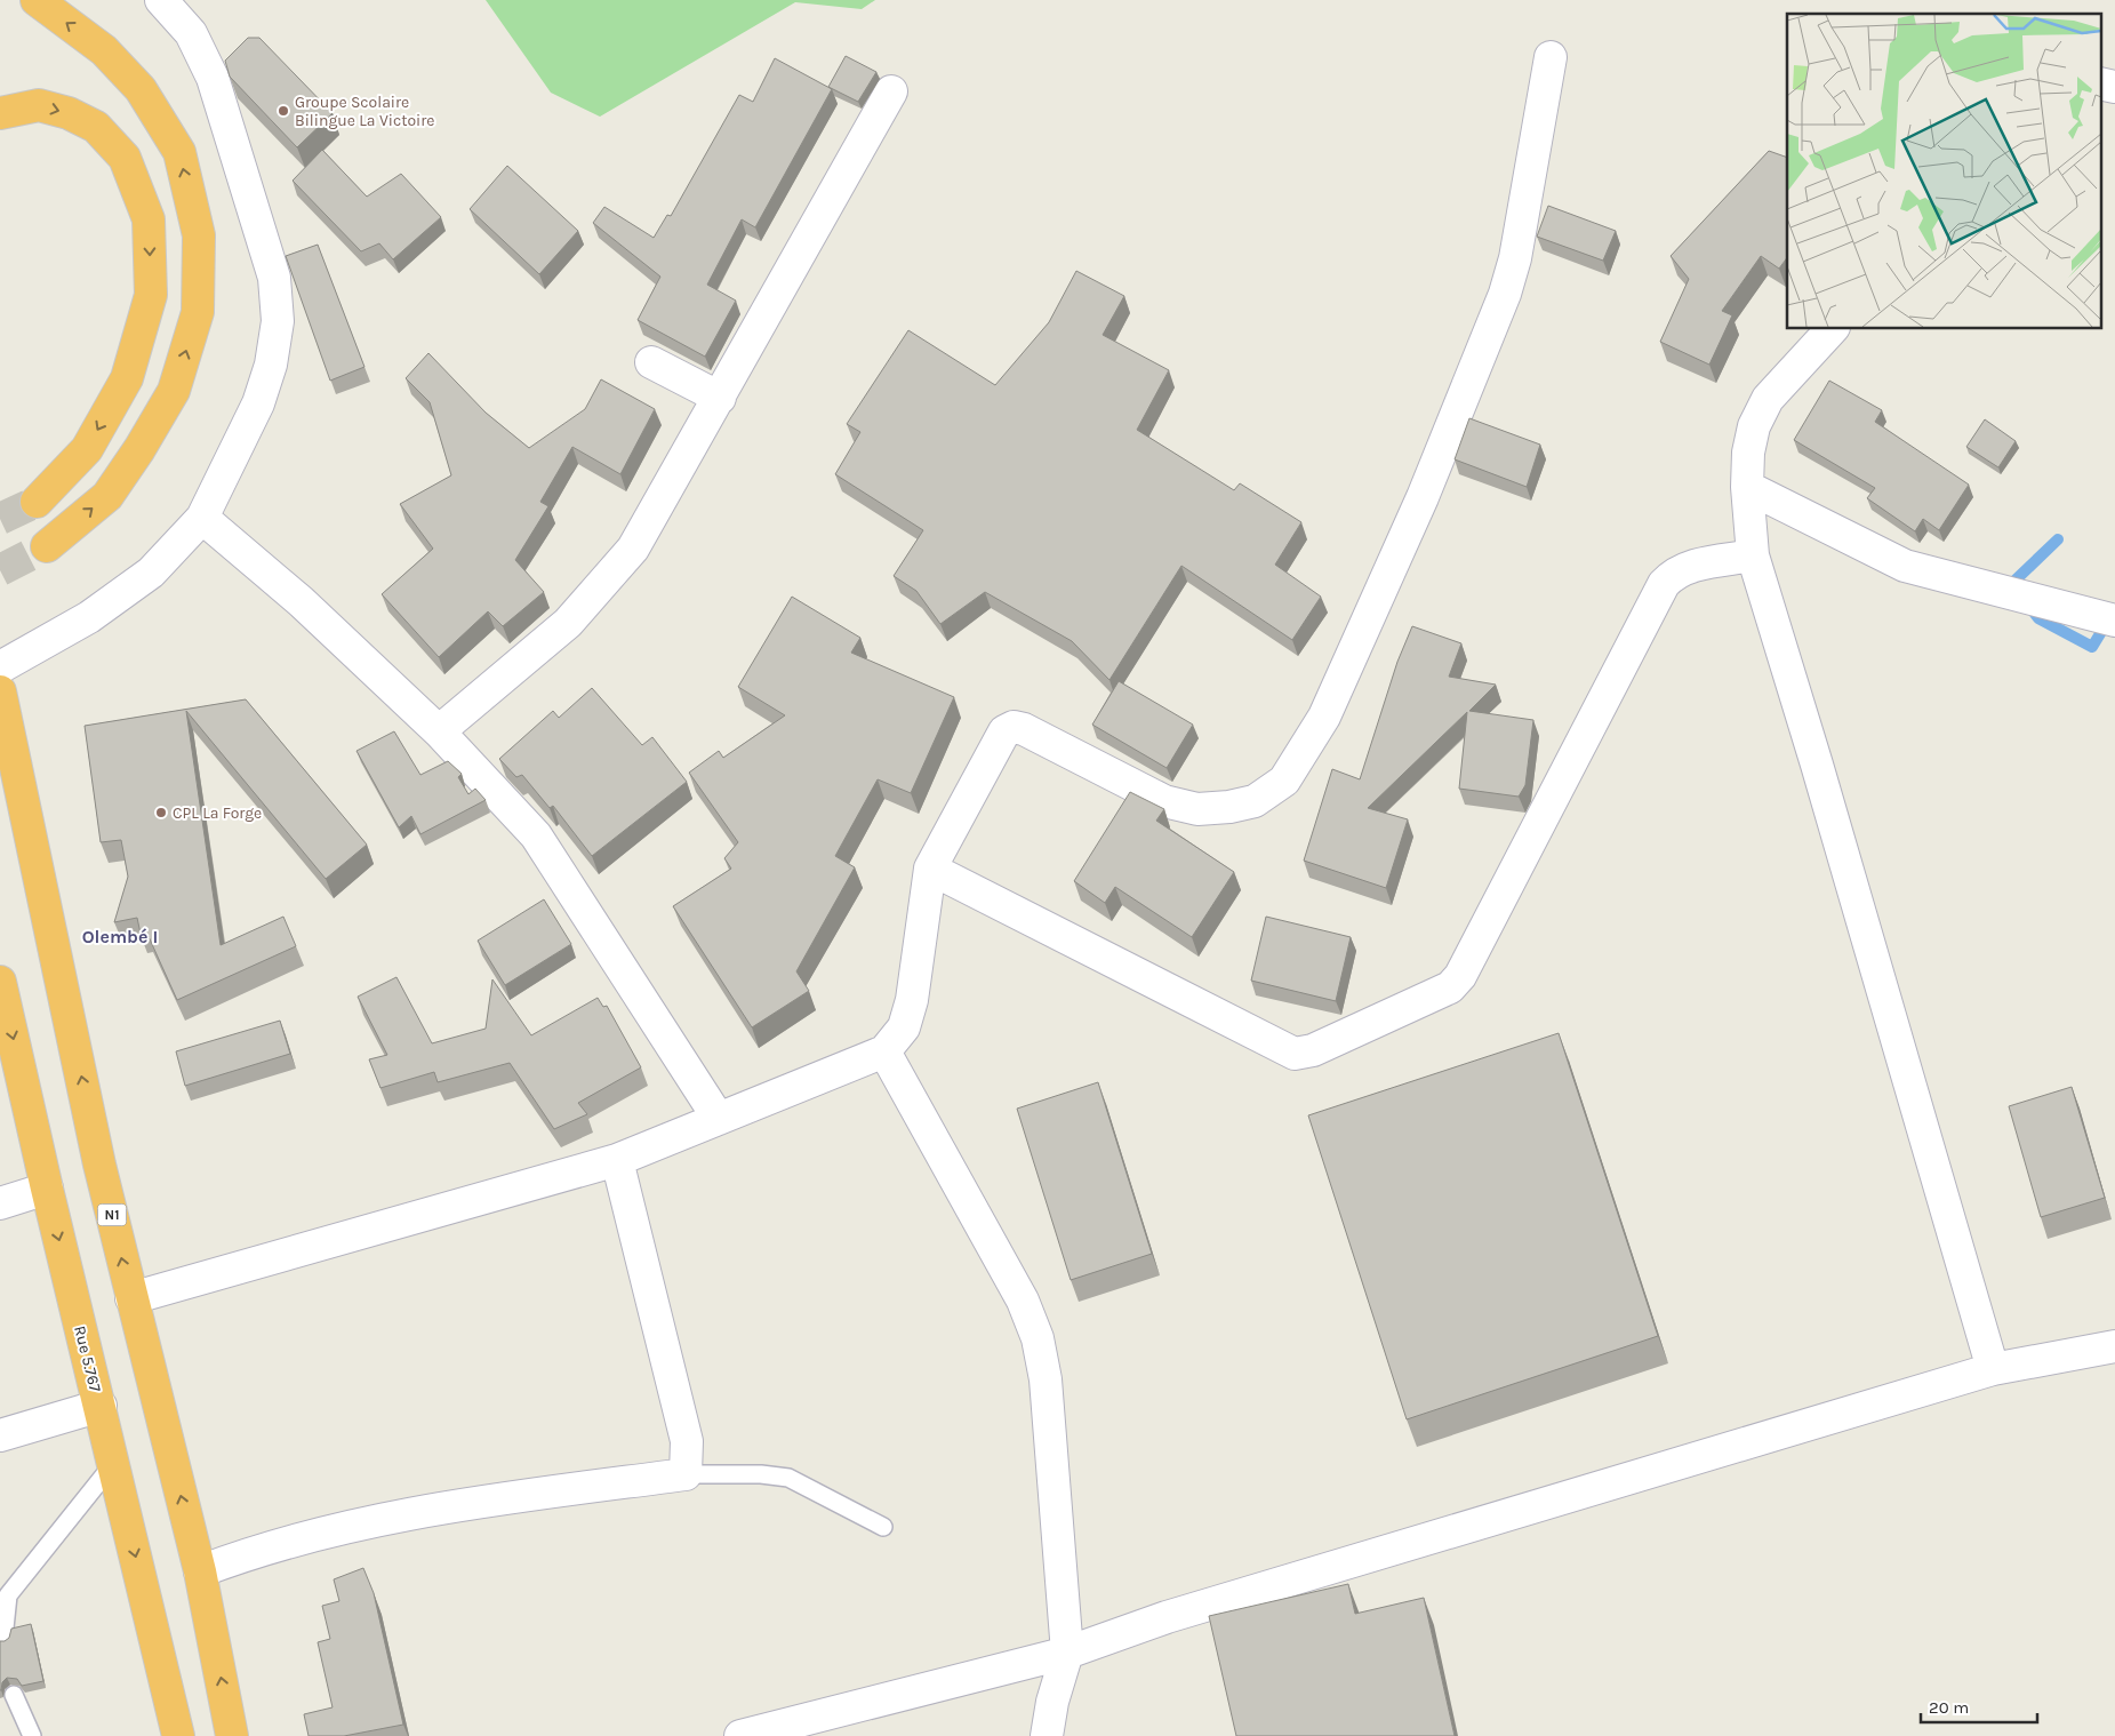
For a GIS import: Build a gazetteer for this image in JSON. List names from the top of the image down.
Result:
{
  "streets": {
    "highway": ["N1", "Rue 5.767"]
  },
  "districts": ["Olembé I"],
  "places": ["Groupe Scolaire Bilingue La Victoire", "CPL La Forge"],
  "scale_bar": "20 m"
}
